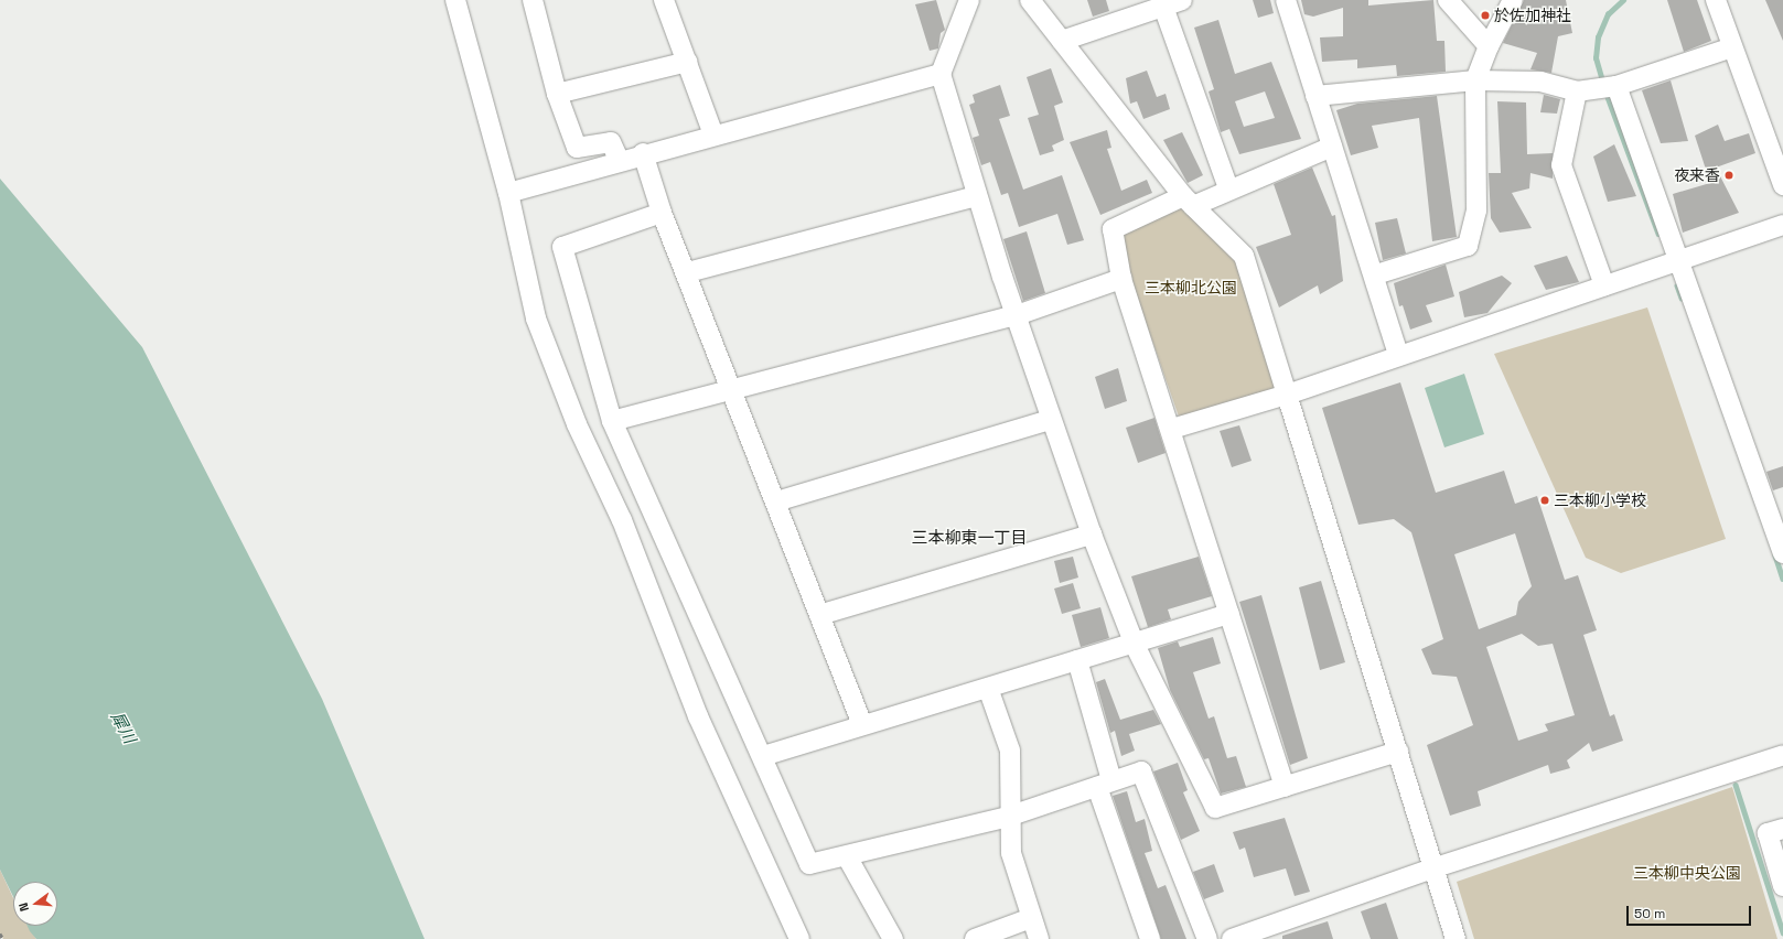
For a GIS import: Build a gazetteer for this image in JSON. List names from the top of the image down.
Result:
{
  "districts": ["三本柳東一丁目"],
  "water": ["犀川"],
  "parks": ["三本柳北公園", "三本柳中央公園"],
  "places": ["於佐加神社", "夜来香", "三本柳小学校"],
  "scale_bar": "50 m",
  "north": "left"
}
